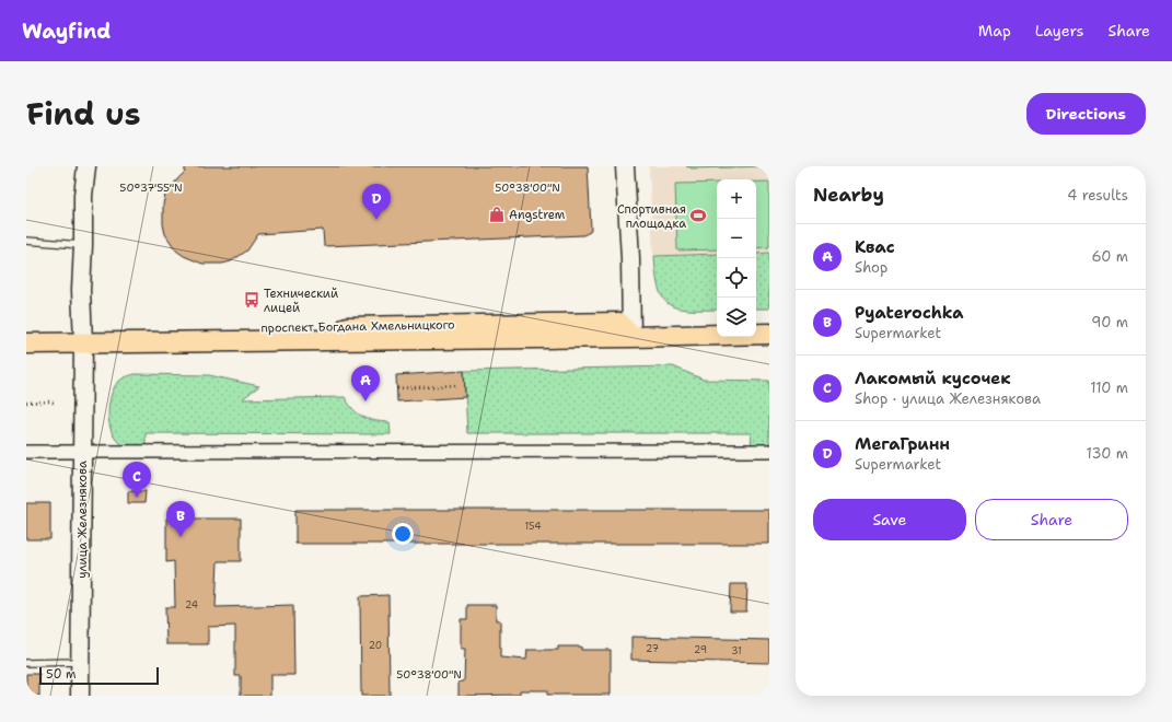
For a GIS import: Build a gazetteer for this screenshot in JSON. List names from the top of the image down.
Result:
{
  "streets": {
    "main road": ["проспект Богдана Хмельницкого"],
    "street": ["улица Железнякова"]
  },
  "crossings": [
    ["проспект Богдана Хмельницкого", "улица Железнякова"]
  ],
  "places": {
    "shop": ["Angstrem"],
    "sports": ["Спортивная площадка"],
    "bus stop": ["Технический лицей"]
  },
  "house_numbers": [
    "154",
    "24",
    "20",
    "27",
    "29",
    "31"
  ],
  "scale_bar": "50 m",
  "page": {
    "header": "Wayfind",
    "nav": ["Map", "Layers", "Share"],
    "title": "Find us",
    "buttons": [
      "Directions",
      ["Save", "Share"]
    ],
    "heading": ["Nearby", "4 results"],
    "map_buttons": ["+", "−"],
    "pins": [
      "D",
      "A",
      "C",
      "B"
    ],
    "list": [
      {
        "mark": "A",
        "name": "Квас",
        "note": "Shop",
        "value": "60 m"
      },
      {
        "mark": "B",
        "name": "Pyaterochka",
        "note": "Supermarket",
        "value": "90 m"
      },
      {
        "mark": "C",
        "name": "Лакомый кусочек",
        "note": "Shop · улица Железнякова",
        "value": "110 m"
      },
      {
        "mark": "D",
        "name": "МегаГринн",
        "note": "Supermarket",
        "value": "130 m"
      }
    ],
    "scale": "50 m"
  },
  "coordinates": ["50°37'55\"N", "50°38'00\"N"]
}
